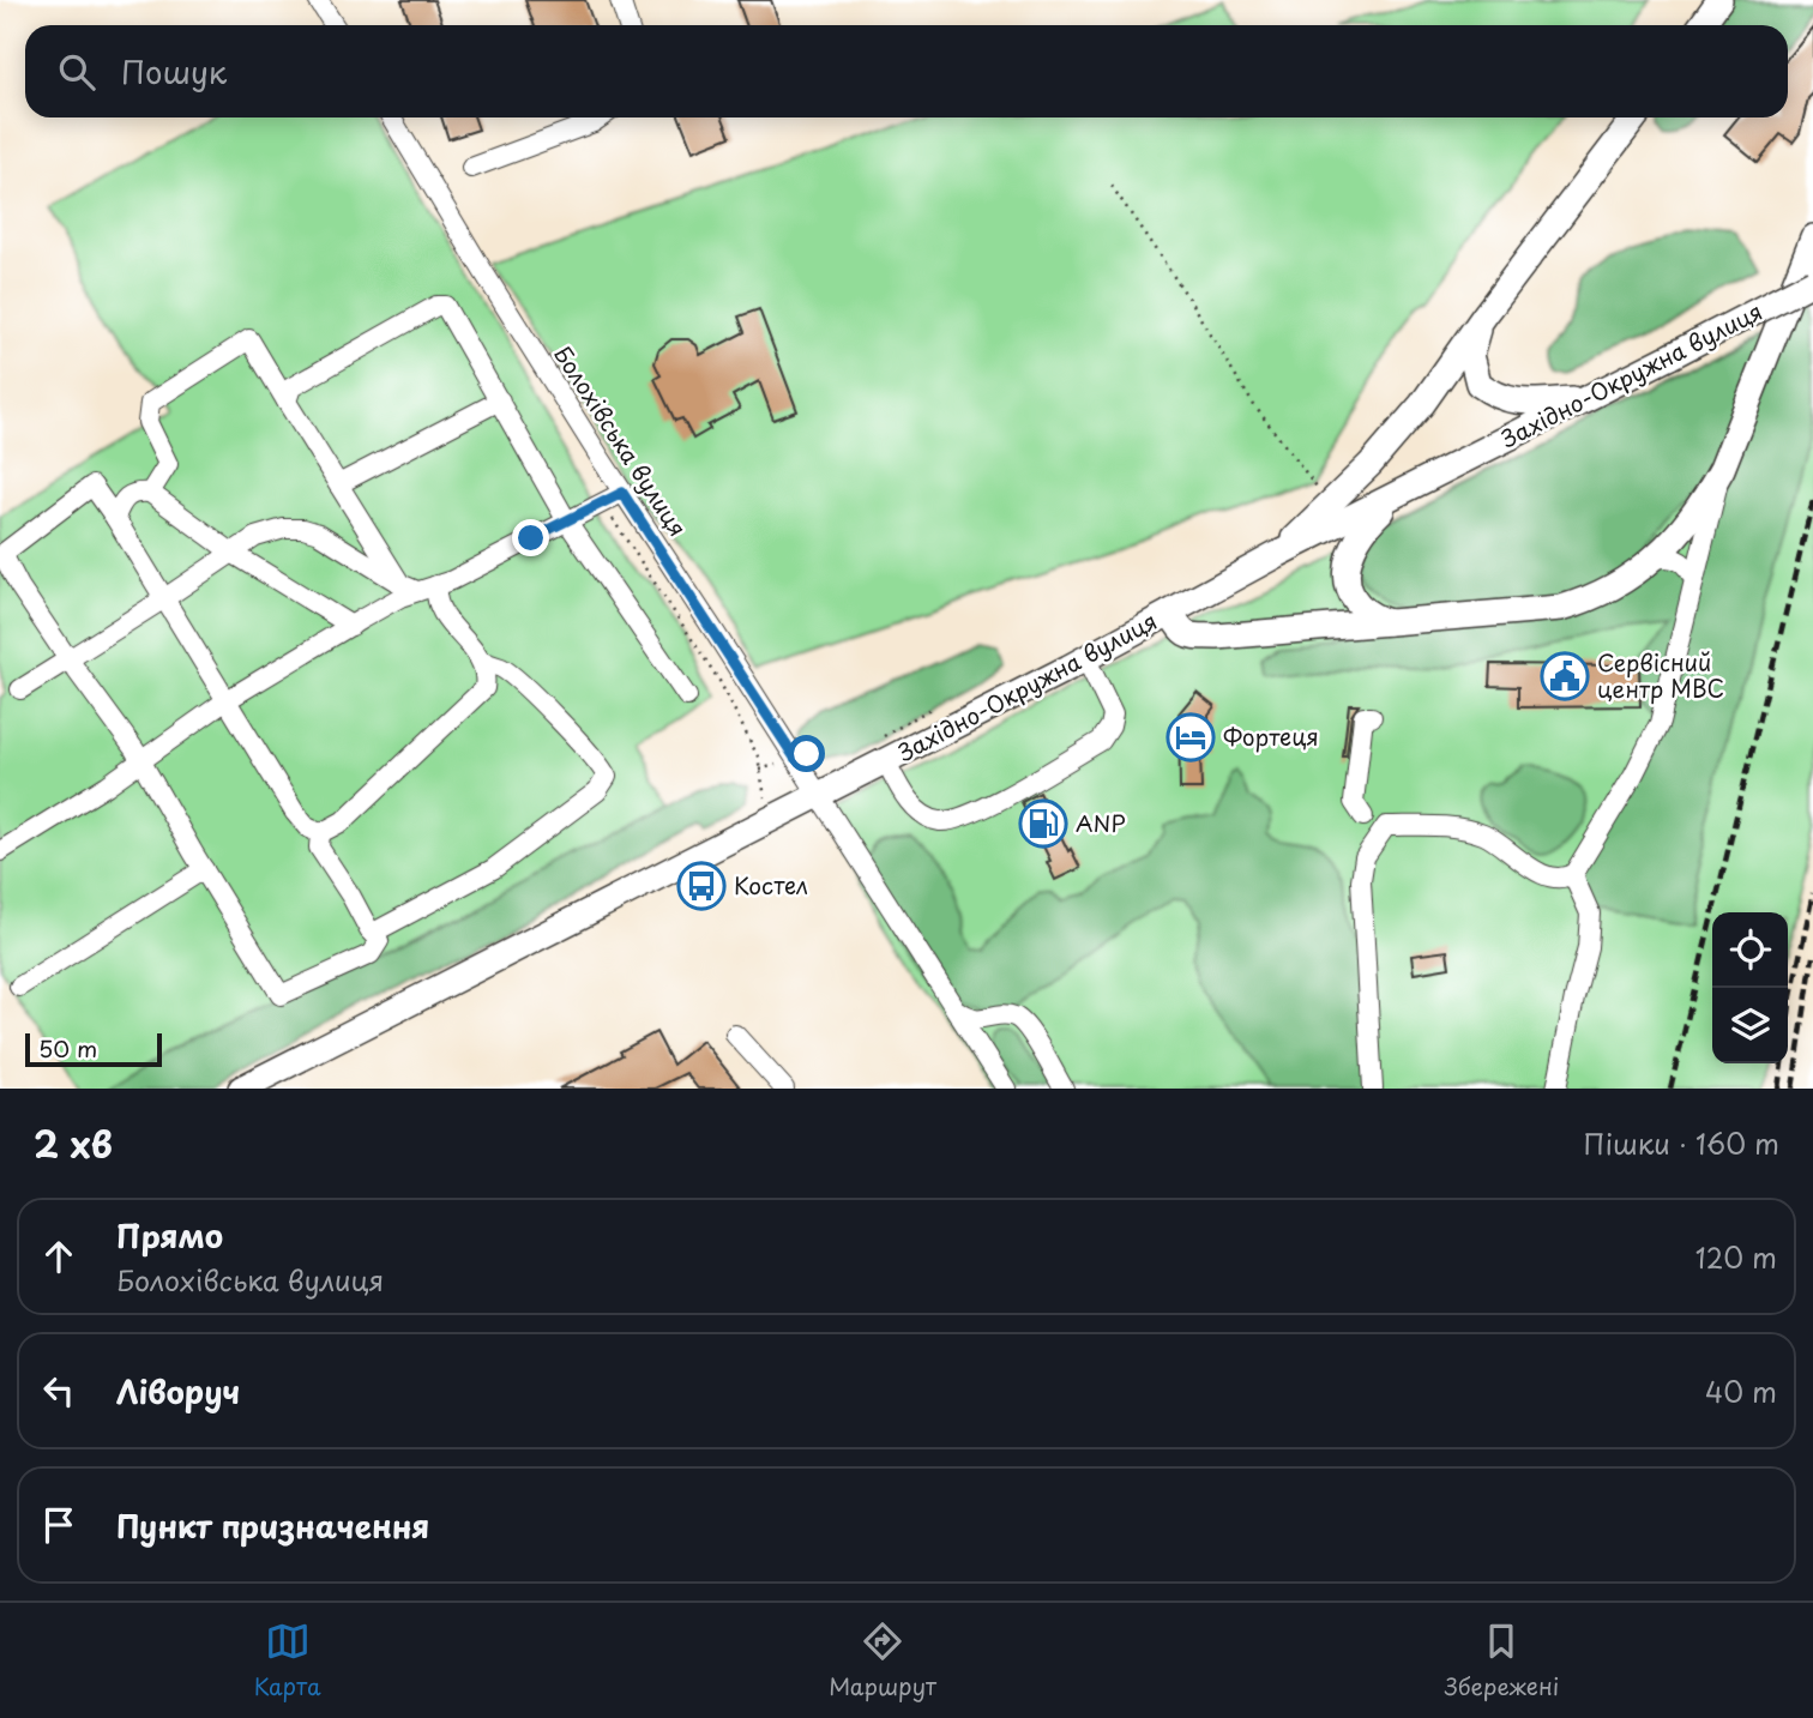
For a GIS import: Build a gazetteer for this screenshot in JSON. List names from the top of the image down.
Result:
{
  "streets": {
    "main road": ["Західно-Окружна вулиця"],
    "street": ["Болохівська вулиця"]
  },
  "crossings": [
    ["Західно-Окружна вулиця", "Болохівська вулиця"]
  ],
  "places": {
    "public building": ["Сервісний центр МВС"],
    "hotel": ["Фортеця"],
    "fuel station": ["ANP"],
    "bus stop": ["Костел"]
  },
  "scale_bar": "50 m",
  "page": {
    "search": "Пошук",
    "scale": "50 m",
    "heading": ["2 хв", "Пішки · 160 m"],
    "list": [
      ["Прямо", "Болохівська вулиця", "120 m"],
      ["Ліворуч", "40 m"],
      "Пункт призначення"
    ],
    "nav": ["Карта", "Маршрут", "Збережені"]
  }
}
